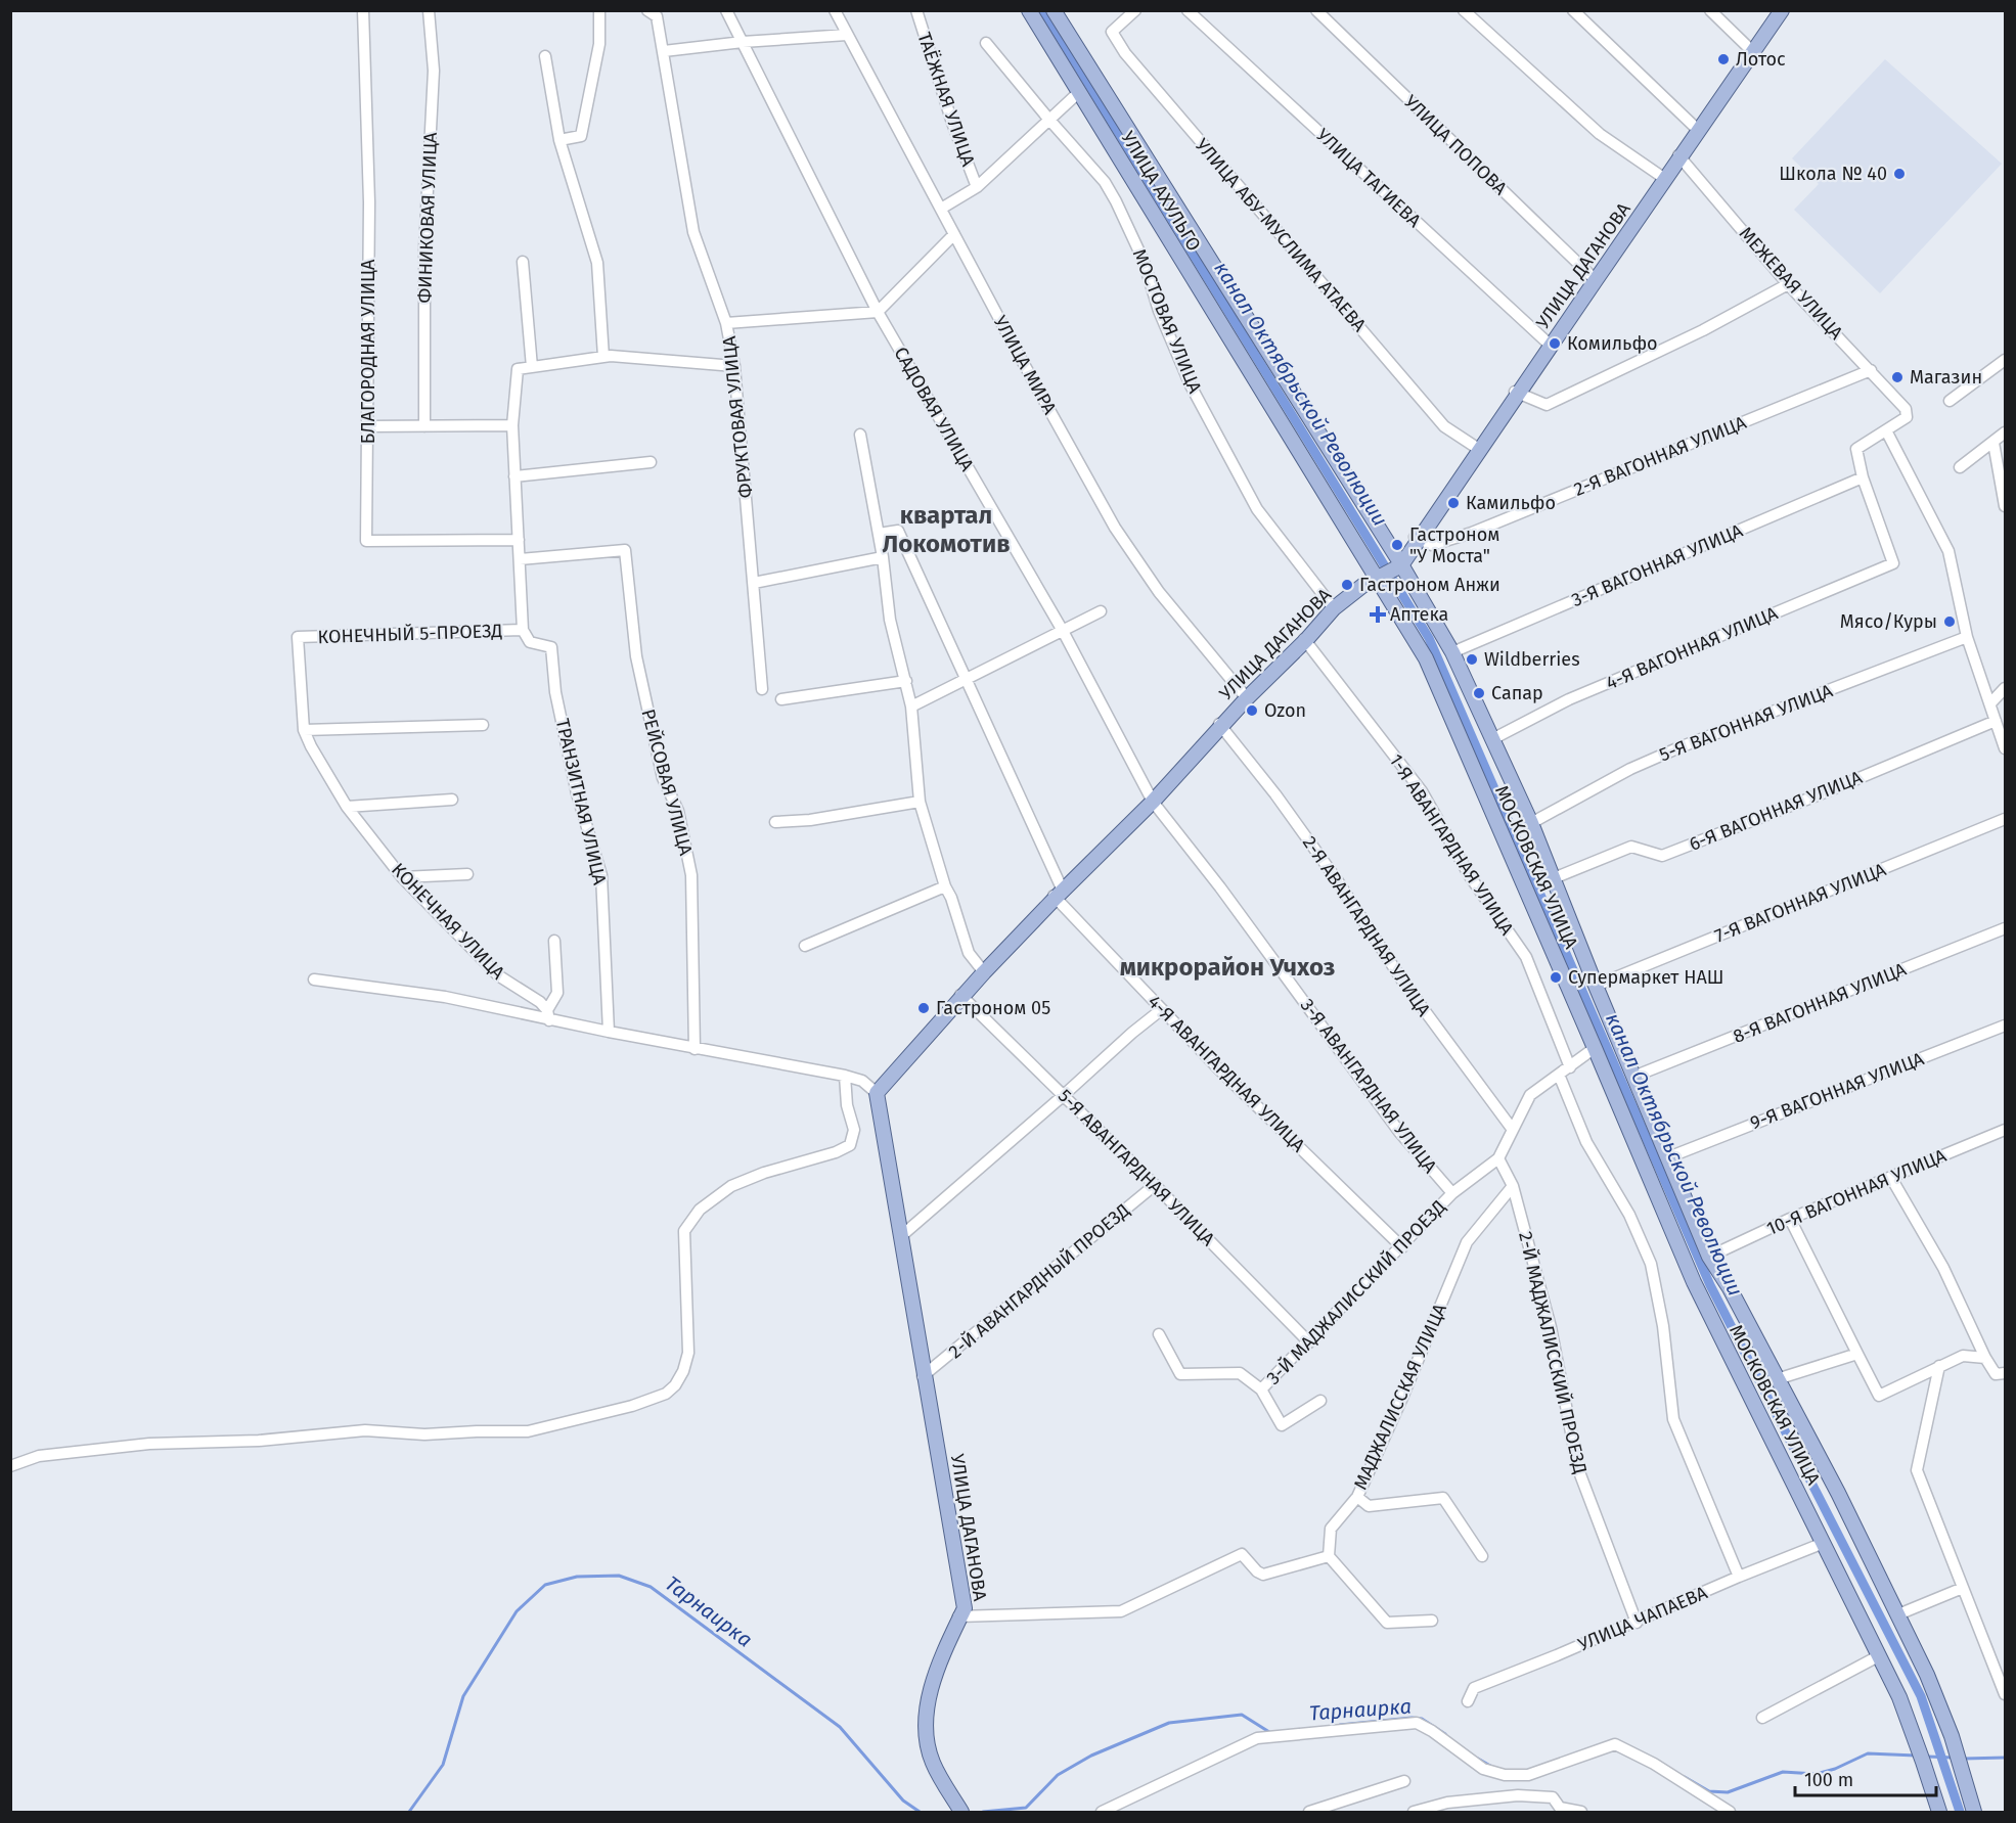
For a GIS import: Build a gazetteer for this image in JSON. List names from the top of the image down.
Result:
{
  "streets": {
    "main road": ["УЛИЦА АХУЛЬГО", "УЛИЦА ДАГАНОВА", "МОСКОВСКАЯ УЛИЦА"],
    "street": [
      "ТАЁЖНАЯ УЛИЦА",
      "УЛИЦА ПОПОВА",
      "УЛИЦА ТАГИЕВА",
      "ФИНИКОВАЯ УЛИЦА",
      "УЛИЦА АБУ-МУСЛИМА АТАЕВА",
      "МЕЖЕВАЯ УЛИЦА",
      "МОСТОВАЯ УЛИЦА",
      "БЛАГОРОДНАЯ УЛИЦА",
      "УЛИЦА МИРА",
      "САДОВАЯ УЛИЦА",
      "ФРУКТОВАЯ УЛИЦА",
      "2-Я ВАГОННАЯ УЛИЦА",
      "3-Я ВАГОННАЯ УЛИЦА",
      "КОНЕЧНЫЙ 5-ПРОЕЗД",
      "4-Я ВАГОННАЯ УЛИЦА",
      "5-Я ВАГОННАЯ УЛИЦА",
      "РЕЙСОВАЯ УЛИЦА",
      "ТРАНЗИТНАЯ УЛИЦА",
      "6-Я ВАГОННАЯ УЛИЦА",
      "1-Я АВАНГАРДНАЯ УЛИЦА",
      "7-Я ВАГОННАЯ УЛИЦА",
      "КОНЕЧНАЯ УЛИЦА",
      "2-Я АВАНГАРДНАЯ УЛИЦА",
      "8-Я ВАГОННАЯ УЛИЦА",
      "4-Я АВАНГАРДНАЯ УЛИЦА",
      "3-Я АВАНГАРДНАЯ УЛИЦА",
      "9-Я ВАГОННАЯ УЛИЦА",
      "5-Я АВАНГАРДНАЯ УЛИЦА",
      "10-Я ВАГОННАЯ УЛИЦА",
      "2-Й АВАНГАРДНЫЙ ПРОЕЗД",
      "3-Й МАДЖАЛИССКИЙ ПРОЕЗД",
      "2-Й МАДЖАЛИССКИЙ ПРОЕЗД",
      "МАДЖАЛИССКАЯ УЛИЦА",
      "УЛИЦА ЧАПАЕВА"
    ]
  },
  "crossings": [
    ["УЛИЦА ПОПОВА", "УЛИЦА ДАГАНОВА"],
    ["УЛИЦА ТАГИЕВА", "УЛИЦА ДАГАНОВА"],
    ["УЛИЦА АХУЛЬГО", "УЛИЦА ДАГАНОВА"],
    ["УЛИЦА АХУЛЬГО", "МОСКОВСКАЯ УЛИЦА"],
    ["УЛИЦА АБУ-МУСЛИМА АТАЕВА", "УЛИЦА ДАГАНОВА"],
    ["УЛИЦА ДАГАНОВА", "МЕЖЕВАЯ УЛИЦА"],
    ["УЛИЦА ДАГАНОВА", "МОСТОВАЯ УЛИЦА"],
    ["УЛИЦА ДАГАНОВА", "УЛИЦА МИРА"],
    ["УЛИЦА ДАГАНОВА", "САДОВАЯ УЛИЦА"],
    ["УЛИЦА ДАГАНОВА", "2-Я ВАГОННАЯ УЛИЦА"],
    ["УЛИЦА ДАГАНОВА", "1-Я АВАНГАРДНАЯ УЛИЦА"],
    ["УЛИЦА ДАГАНОВА", "МОСКОВСКАЯ УЛИЦА"],
    ["УЛИЦА ДАГАНОВА", "КОНЕЧНАЯ УЛИЦА"],
    ["УЛИЦА ДАГАНОВА", "2-Я АВАНГАРДНАЯ УЛИЦА"],
    ["УЛИЦА ДАГАНОВА", "4-Я АВАНГАРДНАЯ УЛИЦА"],
    ["УЛИЦА ДАГАНОВА", "3-Я АВАНГАРДНАЯ УЛИЦА"],
    ["УЛИЦА ДАГАНОВА", "5-Я АВАНГАРДНАЯ УЛИЦА"],
    ["УЛИЦА ДАГАНОВА", "2-Й АВАНГАРДНЫЙ ПРОЕЗД"],
    ["МЕЖЕВАЯ УЛИЦА", "2-Я ВАГОННАЯ УЛИЦА"],
    ["САДОВАЯ УЛИЦА", "3-Я АВАНГАРДНАЯ УЛИЦА"],
    ["3-Я ВАГОННАЯ УЛИЦА", "4-Я ВАГОННАЯ УЛИЦА"],
    ["КОНЕЧНЫЙ 5-ПРОЕЗД", "ТРАНЗИТНАЯ УЛИЦА"],
    ["КОНЕЧНЫЙ 5-ПРОЕЗД", "КОНЕЧНАЯ УЛИЦА"],
    ["РЕЙСОВАЯ УЛИЦА", "КОНЕЧНАЯ УЛИЦА"],
    ["ТРАНЗИТНАЯ УЛИЦА", "КОНЕЧНАЯ УЛИЦА"],
    ["МОСКОВСКАЯ УЛИЦА", "УЛИЦА ЧАПАЕВА"],
    ["4-Я АВАНГАРДНАЯ УЛИЦА", "3-Й МАДЖАЛИССКИЙ ПРОЕЗД"],
    ["3-Я АВАНГАРДНАЯ УЛИЦА", "3-Й МАДЖАЛИССКИЙ ПРОЕЗД"],
    ["5-Я АВАНГАРДНАЯ УЛИЦА", "2-Й АВАНГАРДНЫЙ ПРОЕЗД"],
    ["5-Я АВАНГАРДНАЯ УЛИЦА", "3-Й МАДЖАЛИССКИЙ ПРОЕЗД"],
    ["3-Й МАДЖАЛИССКИЙ ПРОЕЗД", "2-Й МАДЖАЛИССКИЙ ПРОЕЗД"],
    ["2-Й МАДЖАЛИССКИЙ ПРОЕЗД", "МАДЖАЛИССКАЯ УЛИЦА"],
    ["2-Й МАДЖАЛИССКИЙ ПРОЕЗД", "УЛИЦА ЧАПАЕВА"]
  ],
  "districts": ["квартал Локомотив", "микрорайон Учхоз"],
  "water": ["канал Октябрьской Революции", "Тарнаирка"],
  "places": {
    "other": [
      "Лотос",
      "Школа № 40",
      "Комильфо",
      "Магазин",
      "Камильфо",
      "Гастроном \"У Моста\"",
      "Гастроном Анжи",
      "Мясо/Куры",
      "Wildberries",
      "Сапар",
      "Ozon",
      "Супермаркет НАШ",
      "Гастроном 05"
    ],
    "health": ["Аптека"]
  },
  "scale_bar": "100 m"
}
